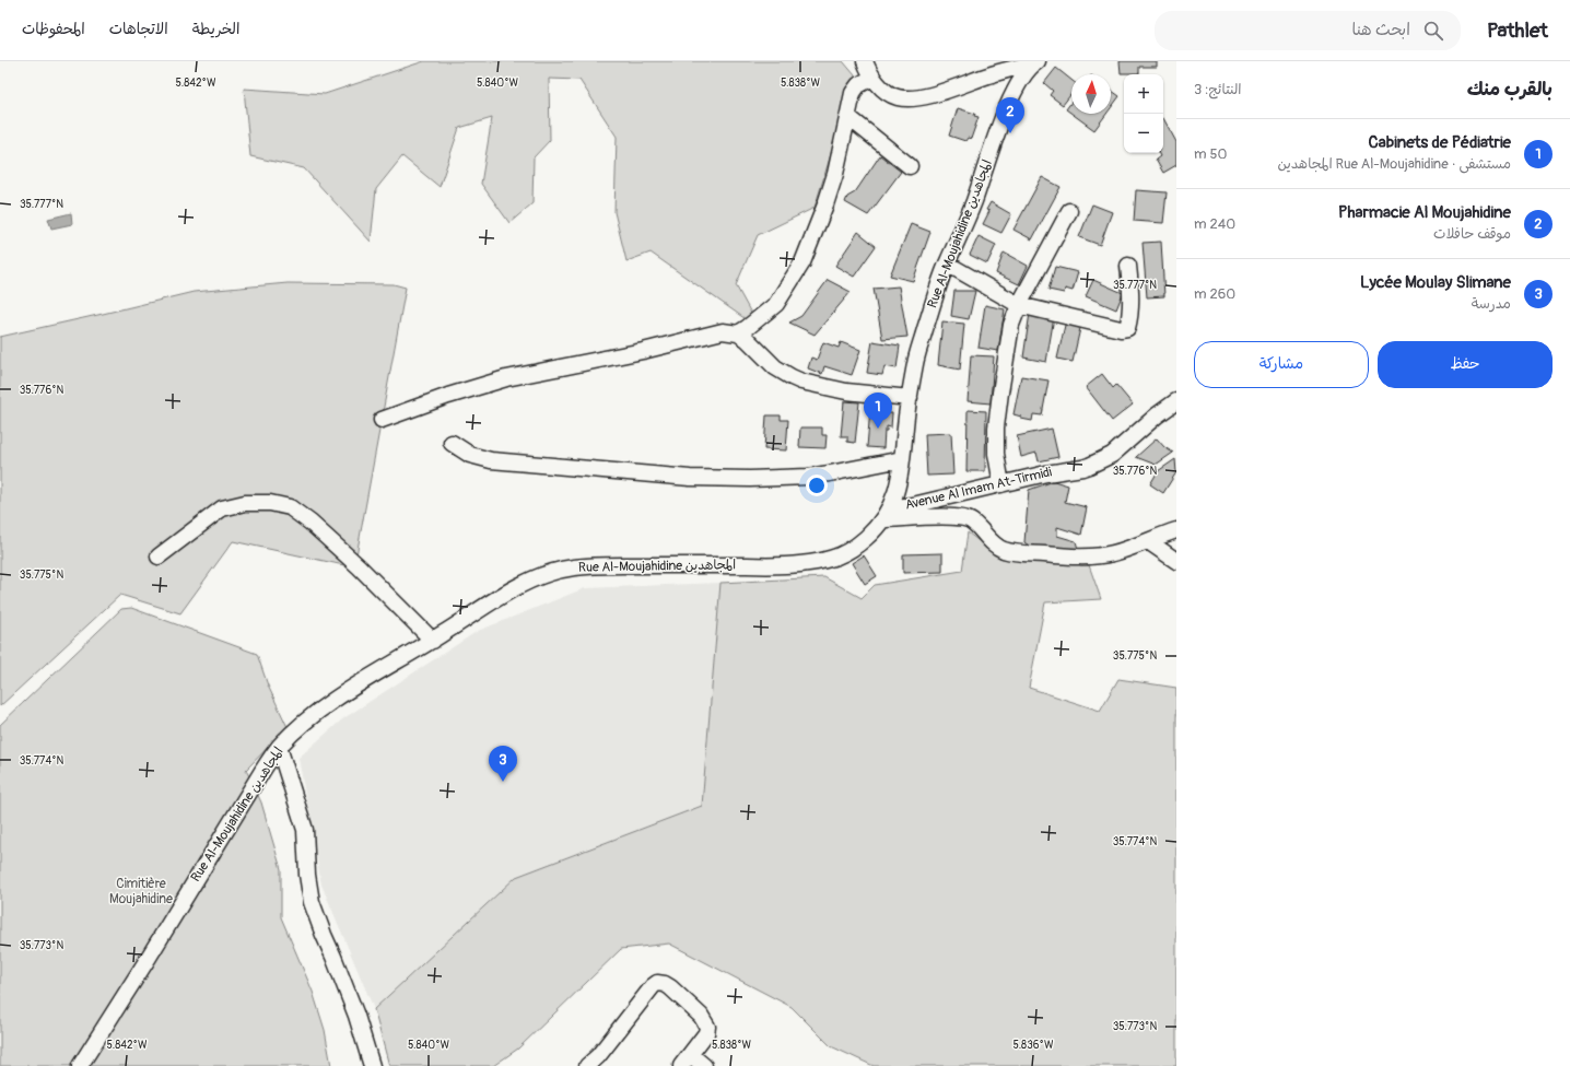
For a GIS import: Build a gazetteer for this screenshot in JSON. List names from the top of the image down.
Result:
{
  "streets": {
    "street": ["Rue Al-Moujahidine المجاهدين", "Avenue Al Imam At-Tirmidi"]
  },
  "crossings": [
    ["Rue Al-Moujahidine المجاهدين", "Avenue Al Imam At-Tirmidi"]
  ],
  "parks": ["Cimitière Moujahidine"],
  "north": "top",
  "page": {
    "header": "Pathlet",
    "search": "ابحث هنا",
    "nav": ["الخريطة", "الاتجاهات", "المحفوظات"],
    "heading": ["بالقرب منك", "النتائج: 3"],
    "map_buttons": ["+", "−"],
    "pins": ["2", "1", "3"],
    "list": [
      {
        "mark": "1",
        "name": "Cabinets de Pédiatrie",
        "note": "مستشفى · Rue Al-Moujahidine المجاهدين",
        "value": "50 m"
      },
      {
        "mark": "2",
        "name": "Pharmacie Al Moujahidine",
        "note": "موقف حافلات",
        "value": "240 m"
      },
      {
        "mark": "3",
        "name": "Lycée Moulay Slimane",
        "note": "مدرسة",
        "value": "260 m"
      }
    ],
    "buttons": ["حفظ", "مشاركة"]
  },
  "coordinates": [
    "5.842°W",
    "5.840°W",
    "5.838°W",
    "35.777°N",
    "35.776°N",
    "35.775°N",
    "35.774°N",
    "35.773°N",
    "5.836°W"
  ]
}
